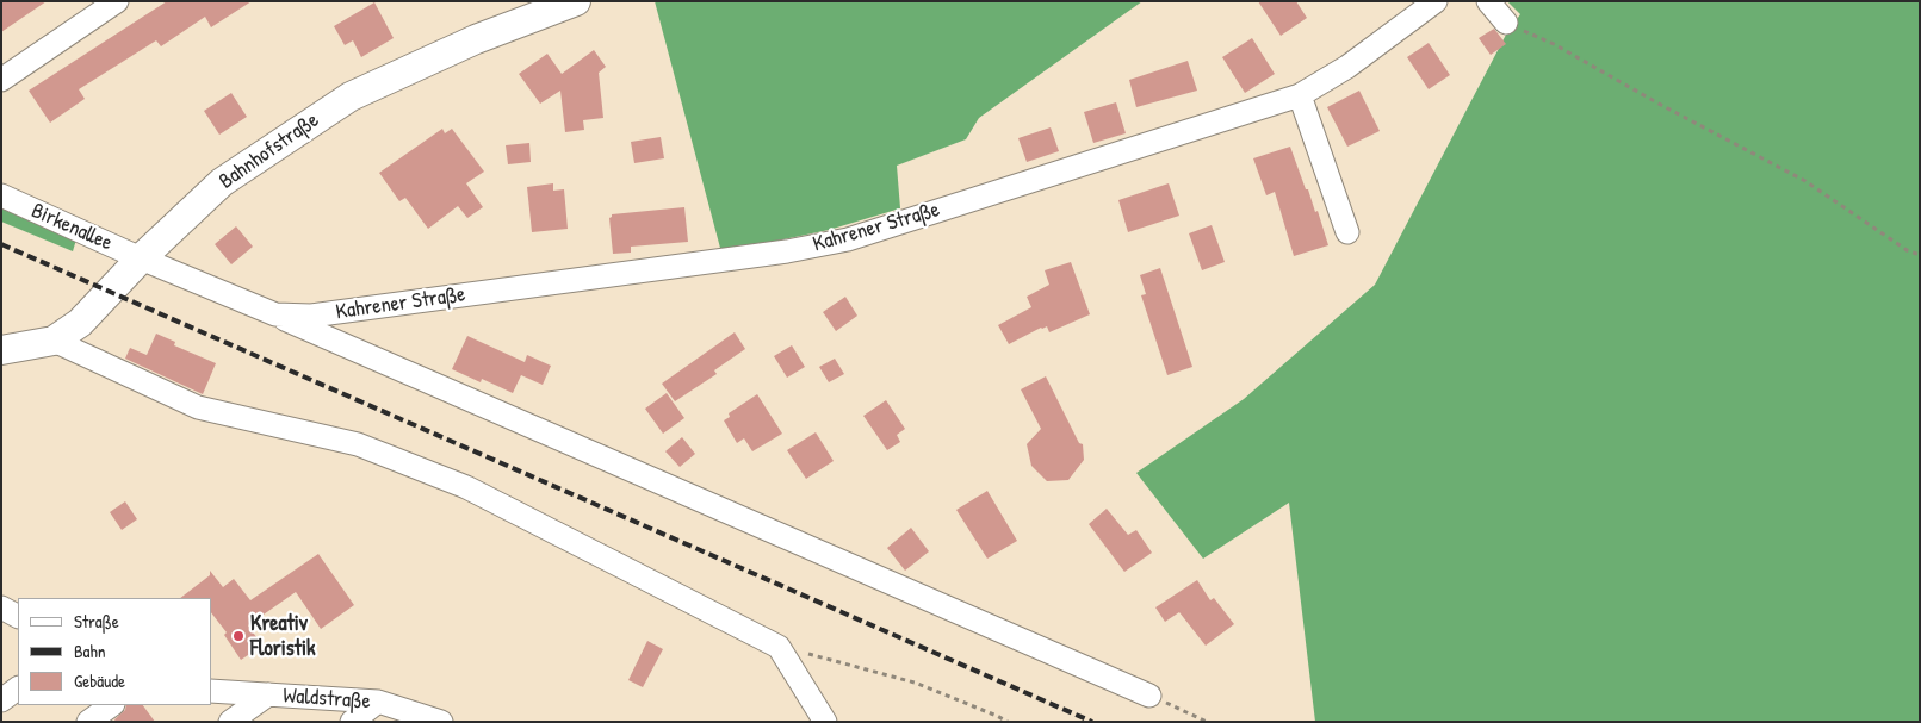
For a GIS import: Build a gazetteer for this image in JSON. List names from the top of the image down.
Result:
{
  "streets": {
    "main road": ["Bahnhofstraße"],
    "street": ["Birkenallee", "Kahrener Straße", "Waldstraße"]
  },
  "crossings": [
    ["Bahnhofstraße", "Birkenallee"],
    ["Bahnhofstraße", "Kahrener Straße"],
    ["Birkenallee", "Kahrener Straße"]
  ],
  "places": ["Kreativ Floristik"],
  "legend": ["Straße", "Bahn", "Gebäude"]
}
